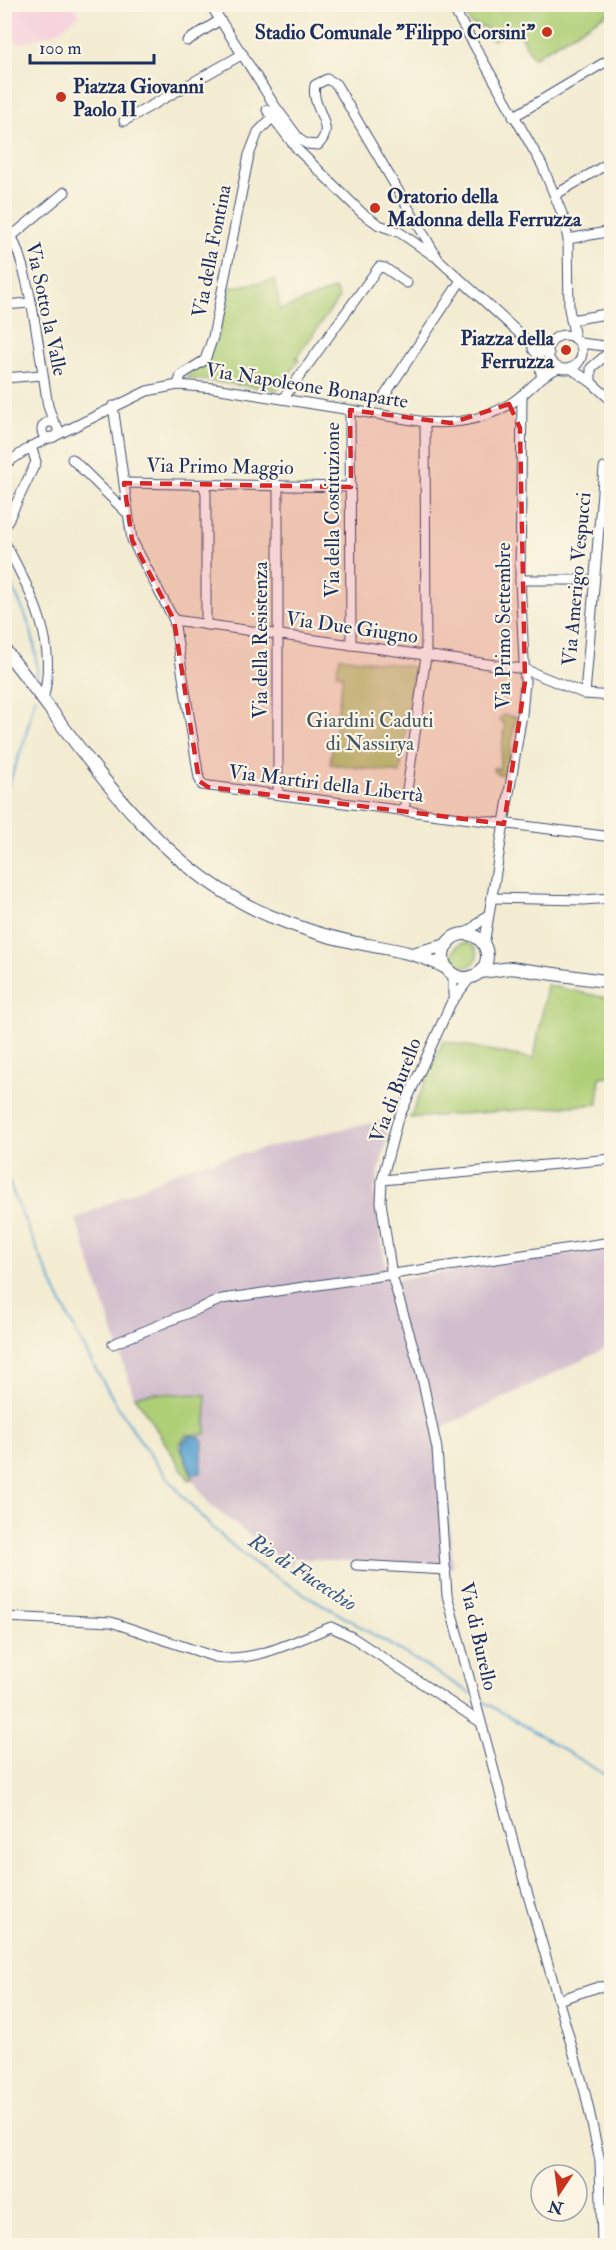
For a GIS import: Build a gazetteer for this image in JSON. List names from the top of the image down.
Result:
{
  "streets": {
    "street": [
      "Via della Fontina",
      "Via Sotto la Valle",
      "Via Napoleone Bonaparte",
      "Via Primo Maggio",
      "Via della Costituzione",
      "Via Amerigo Vespucci",
      "Via Primo Settembre",
      "Via Due Giugno",
      "Via della Resistenza",
      "Via Martiri della Libertà",
      "Via di Burello"
    ]
  },
  "crossings": [
    ["Via della Fontina", "Via Napoleone Bonaparte"],
    ["Via Sotto la Valle", "Via Napoleone Bonaparte"],
    ["Via Napoleone Bonaparte", "Via della Costituzione"],
    ["Via Napoleone Bonaparte", "Via Primo Settembre"],
    ["Via Primo Maggio", "Via della Costituzione"],
    ["Via Primo Maggio", "Via della Resistenza"],
    ["Via della Costituzione", "Via Due Giugno"],
    ["Via Amerigo Vespucci", "Via Due Giugno"],
    ["Via Primo Settembre", "Via Due Giugno"],
    ["Via Primo Settembre", "Via Martiri della Libertà"],
    ["Via Due Giugno", "Via della Resistenza"],
    ["Via Due Giugno", "Via Martiri della Libertà"],
    ["Via della Resistenza", "Via Martiri della Libertà"]
  ],
  "water": ["Rio di Fucecchio"],
  "parks": ["Giardini Caduti di Nassirya"],
  "places": [
    "Stadio Comunale \"Filippo Corsini\"",
    "Piazza Giovanni Paolo II",
    "Oratorio della Madonna della Ferruzza",
    "Piazza della Ferruzza"
  ],
  "scale_bar": "100 m",
  "north": "bottom"
}
